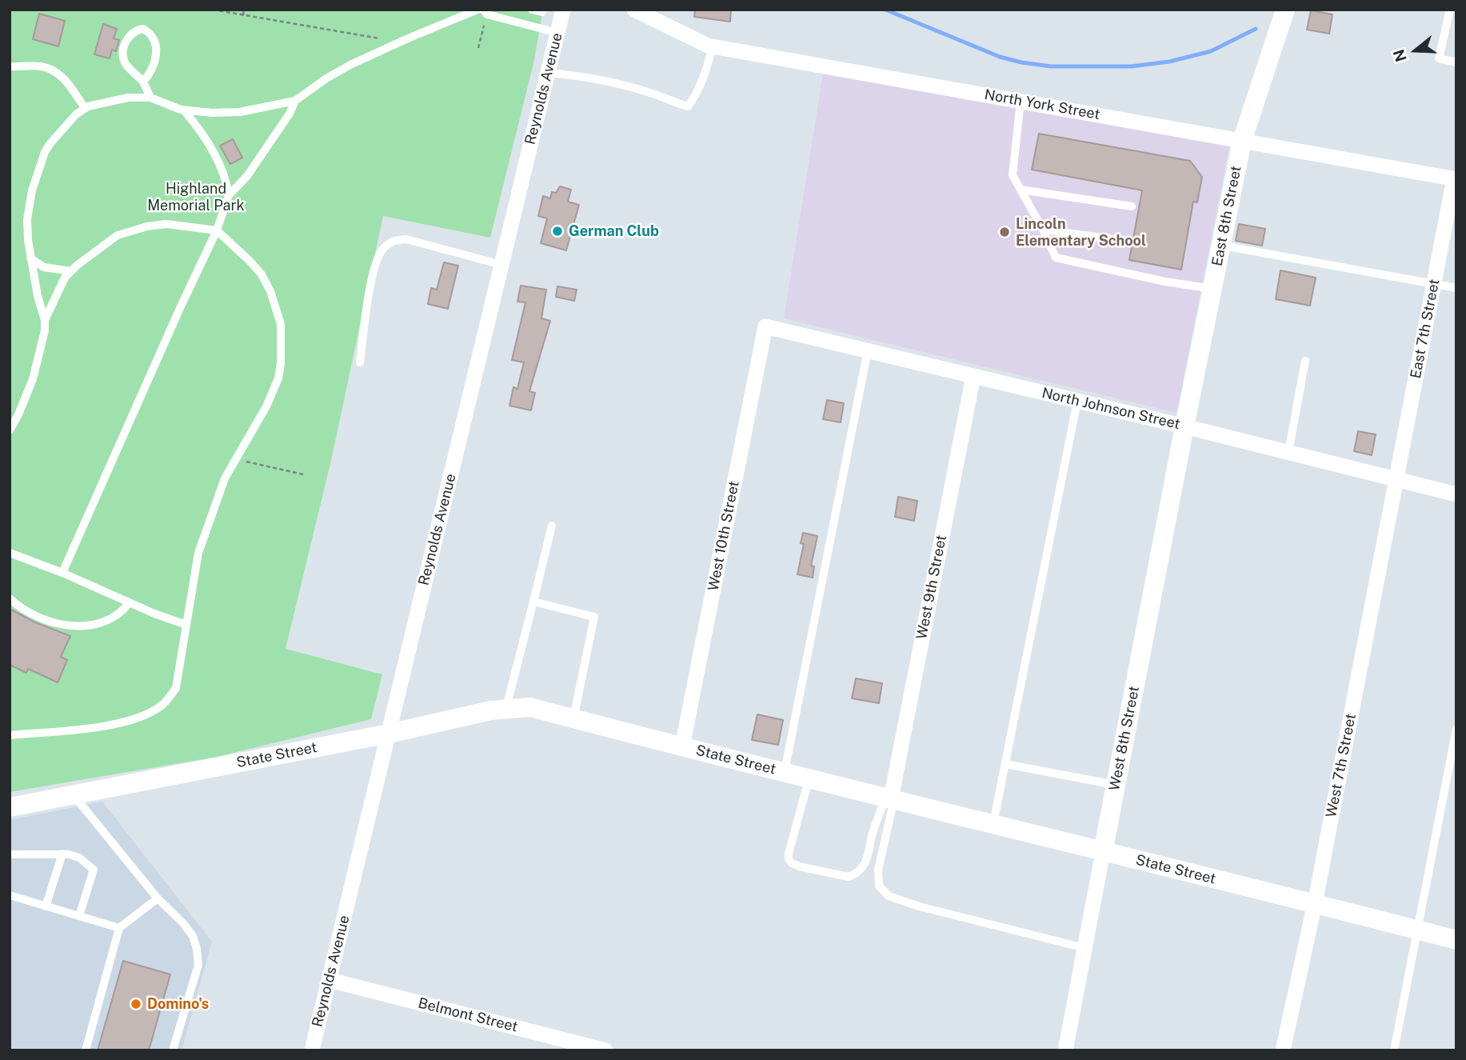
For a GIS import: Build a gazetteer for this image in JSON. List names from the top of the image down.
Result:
{
  "streets": {
    "street": [
      "Reynolds Avenue",
      "North York Street",
      "East 8th Street",
      "East 7th Street",
      "North Johnson Street",
      "West 10th Street",
      "West 9th Street",
      "West 8th Street",
      "State Street",
      "West 7th Street",
      "Belmont Street"
    ]
  },
  "crossings": [
    ["Reynolds Avenue", "State Street"],
    ["Reynolds Avenue", "Belmont Street"],
    ["North York Street", "East 8th Street"],
    ["North York Street", "East 7th Street"],
    ["East 8th Street", "North Johnson Street"],
    ["East 8th Street", "West 8th Street"],
    ["East 7th Street", "North Johnson Street"],
    ["East 7th Street", "West 7th Street"],
    ["North Johnson Street", "West 10th Street"],
    ["North Johnson Street", "West 9th Street"],
    ["North Johnson Street", "West 8th Street"],
    ["North Johnson Street", "West 7th Street"],
    ["West 10th Street", "State Street"],
    ["West 9th Street", "State Street"],
    ["West 8th Street", "State Street"],
    ["State Street", "West 7th Street"]
  ],
  "parks": ["Highland Memorial Park"],
  "places": ["German Club", "Lincoln Elementary School", "Domino's"],
  "north": "left"
}
